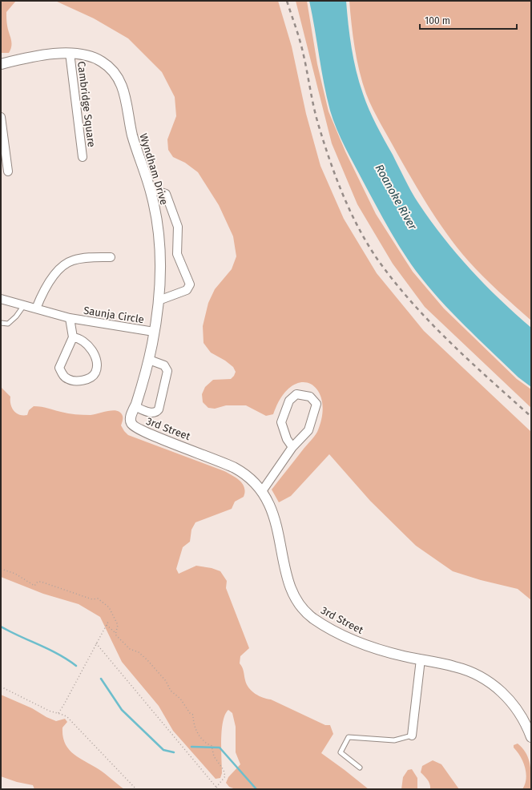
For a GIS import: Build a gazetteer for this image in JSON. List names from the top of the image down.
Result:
{
  "streets": {
    "street": [
      "Cambridge Square",
      "Wyndham Drive",
      "Saunja Circle",
      "3rd Street"
    ]
  },
  "crossings": [
    ["Cambridge Square", "Wyndham Drive"],
    ["Wyndham Drive", "Saunja Circle"],
    ["Wyndham Drive", "3rd Street"]
  ],
  "water": ["Roanoke River"],
  "scale_bar": "100 m"
}
